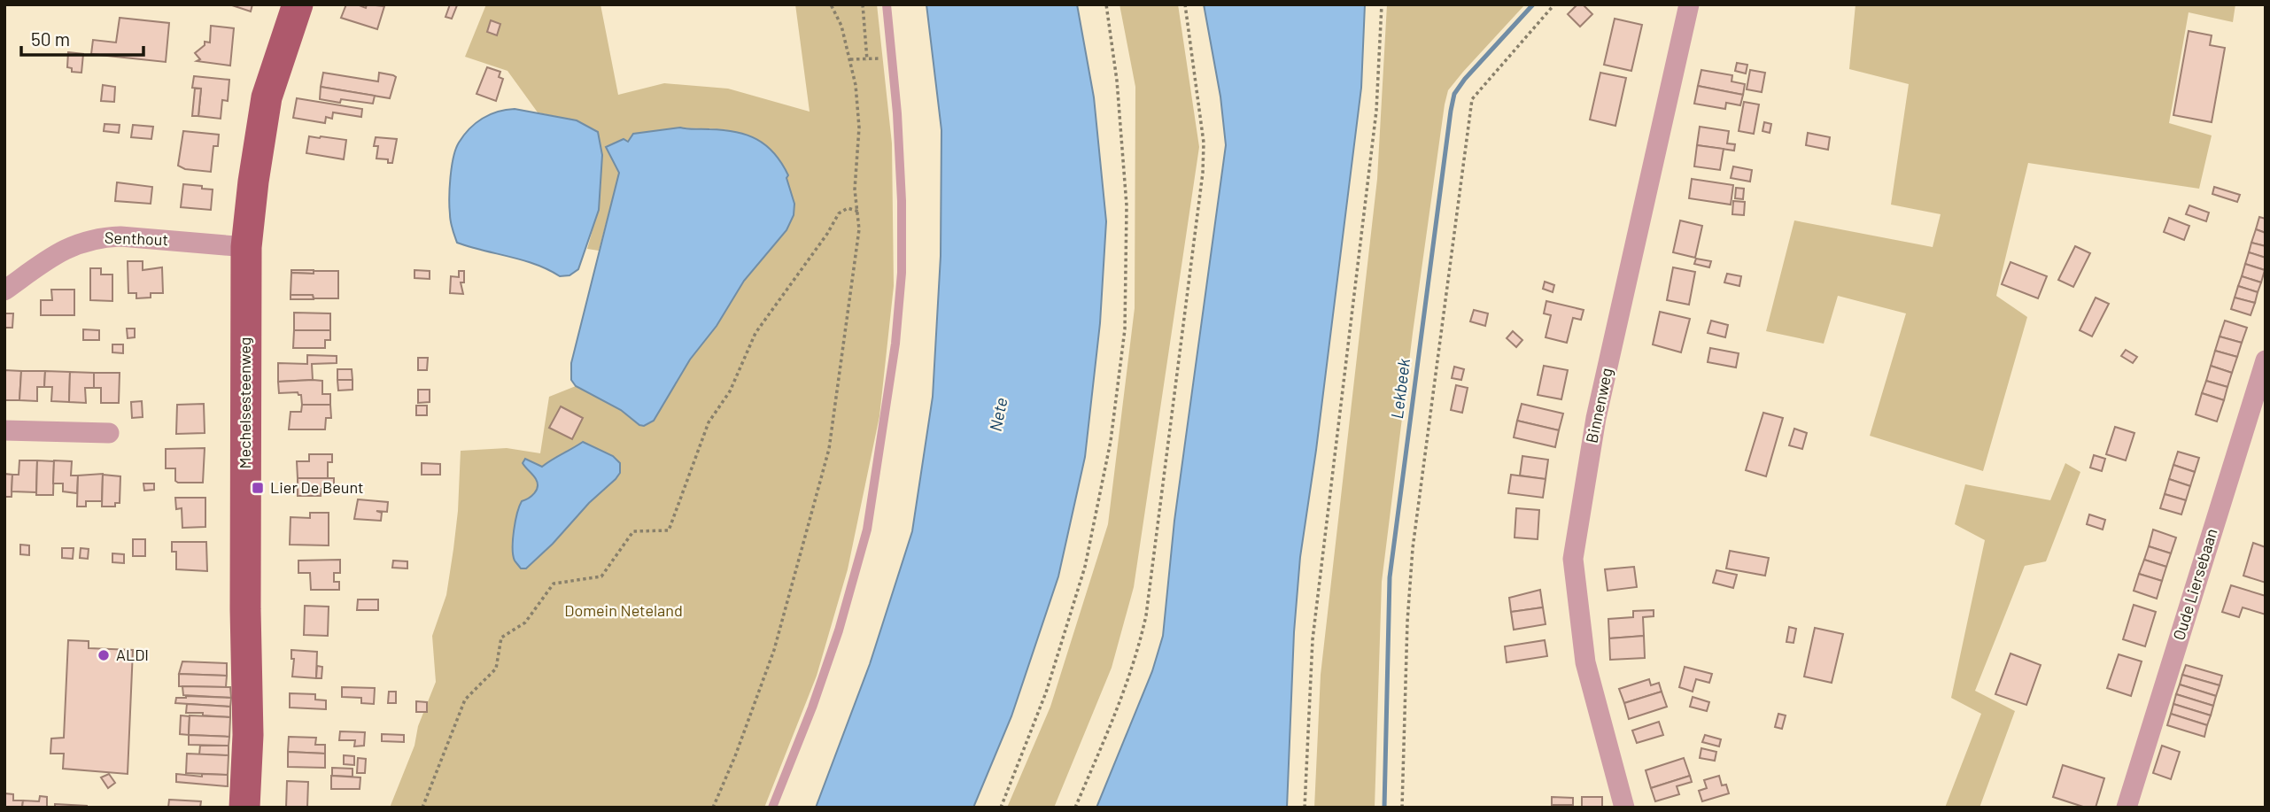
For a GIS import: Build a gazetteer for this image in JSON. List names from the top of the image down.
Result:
{
  "streets": {
    "main road": ["Mechelsesteenweg"],
    "street": ["Senthout", "Binnenweg", "Oude Liersebaan"]
  },
  "crossings": [
    ["Senthout", "Mechelsesteenweg"]
  ],
  "water": ["Lekbeek", "Nete"],
  "parks": ["Domein Neteland"],
  "places": {
    "transit": ["Lier De Beunt"],
    "other": ["ALDI"]
  },
  "scale_bar": "50 m"
}
